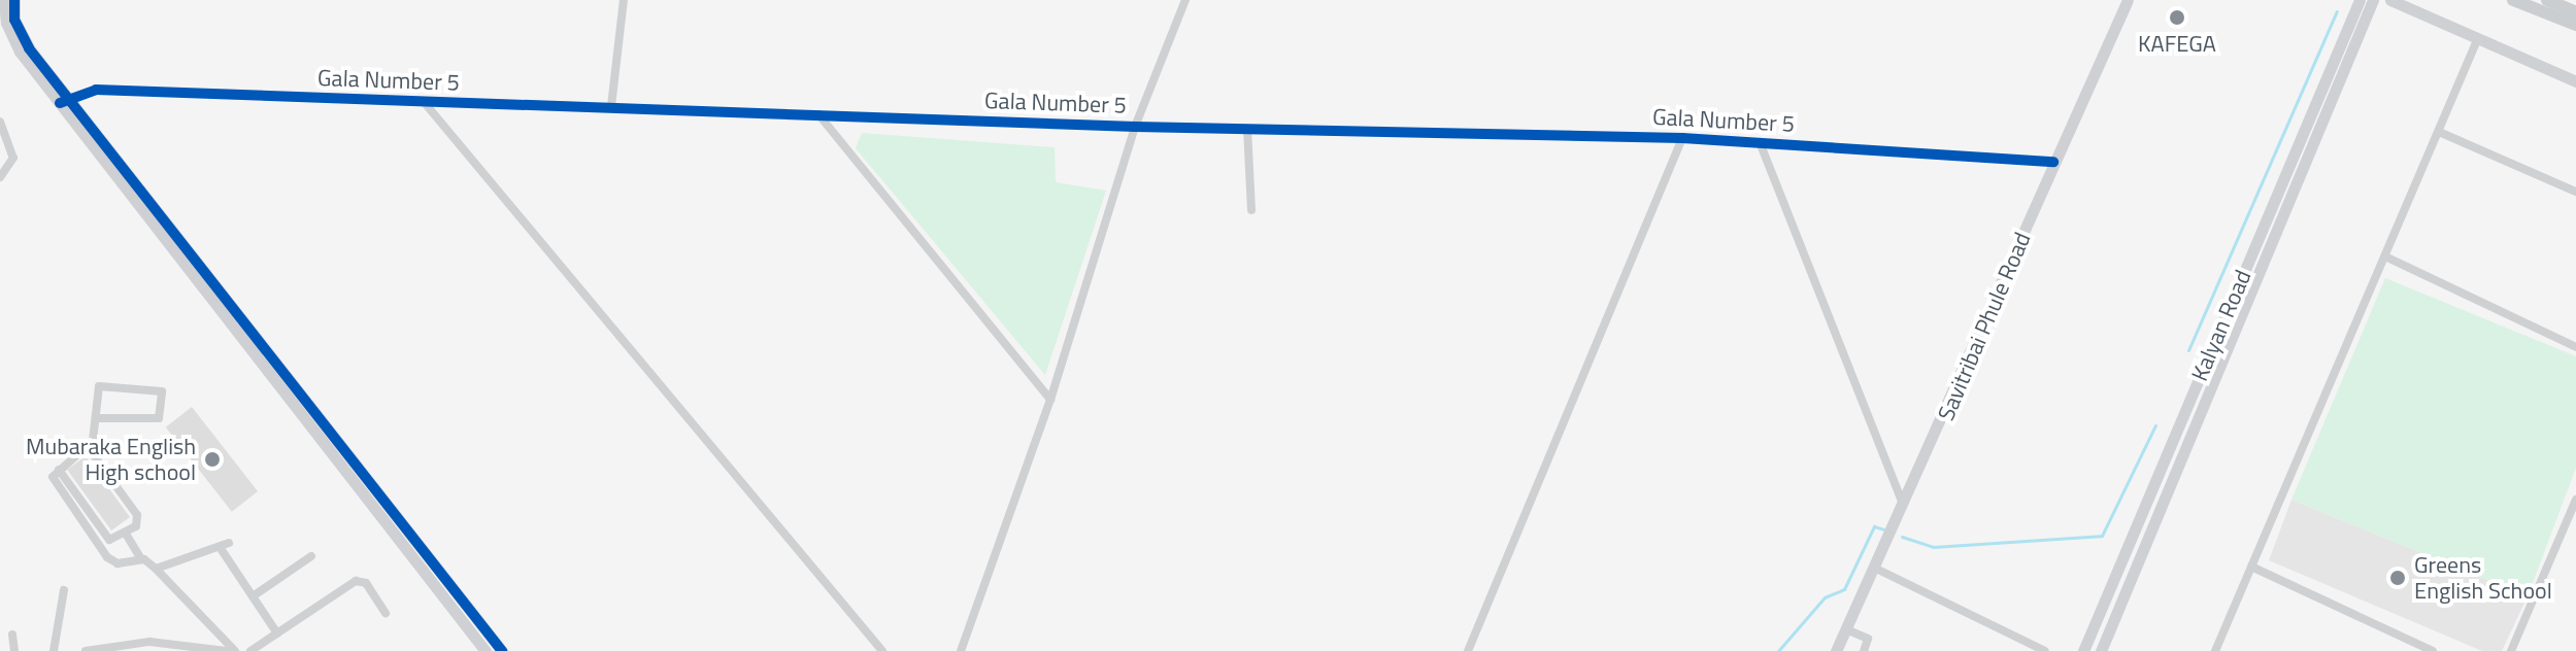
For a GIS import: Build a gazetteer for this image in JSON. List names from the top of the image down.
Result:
{
  "streets": {
    "street": ["Gala Number 5", "Kalyan Road", "Savitribai Phule Road"]
  },
  "crossings": [
    ["Gala Number 5", "Savitribai Phule Road"]
  ],
  "places": ["KAFEGA", "Mubaraka English High school", "Greens English School"]
}
